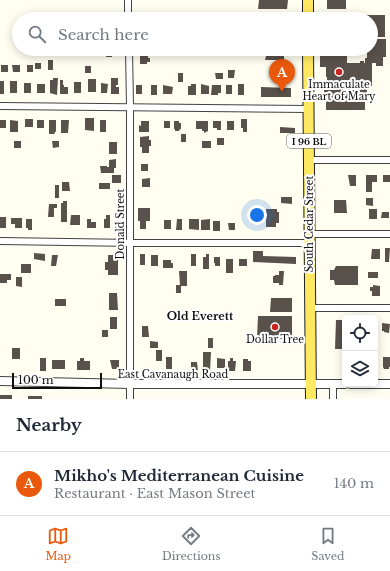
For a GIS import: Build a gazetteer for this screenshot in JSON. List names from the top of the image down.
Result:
{
  "streets": {
    "main road": ["I 96 BL", "South Cedar Street"],
    "street": ["Donald Street", "East Cavanaugh Road"]
  },
  "crossings": [
    ["Donald Street", "East Cavanaugh Road"],
    ["South Cedar Street", "East Cavanaugh Road"]
  ],
  "districts": ["Old Everett"],
  "places": ["Immaculate Heart of Mary", "Dollar Tree"],
  "scale_bar": "100 m",
  "page": {
    "search": "Search here",
    "pins": "A",
    "scale": "100 m",
    "heading": "Nearby",
    "list": [
      {
        "mark": "A",
        "name": "Mikho's Mediterranean Cuisine",
        "note": "Restaurant · East Mason Street",
        "value": "140 m"
      }
    ],
    "nav": ["Map", "Directions", "Saved"]
  }
}
